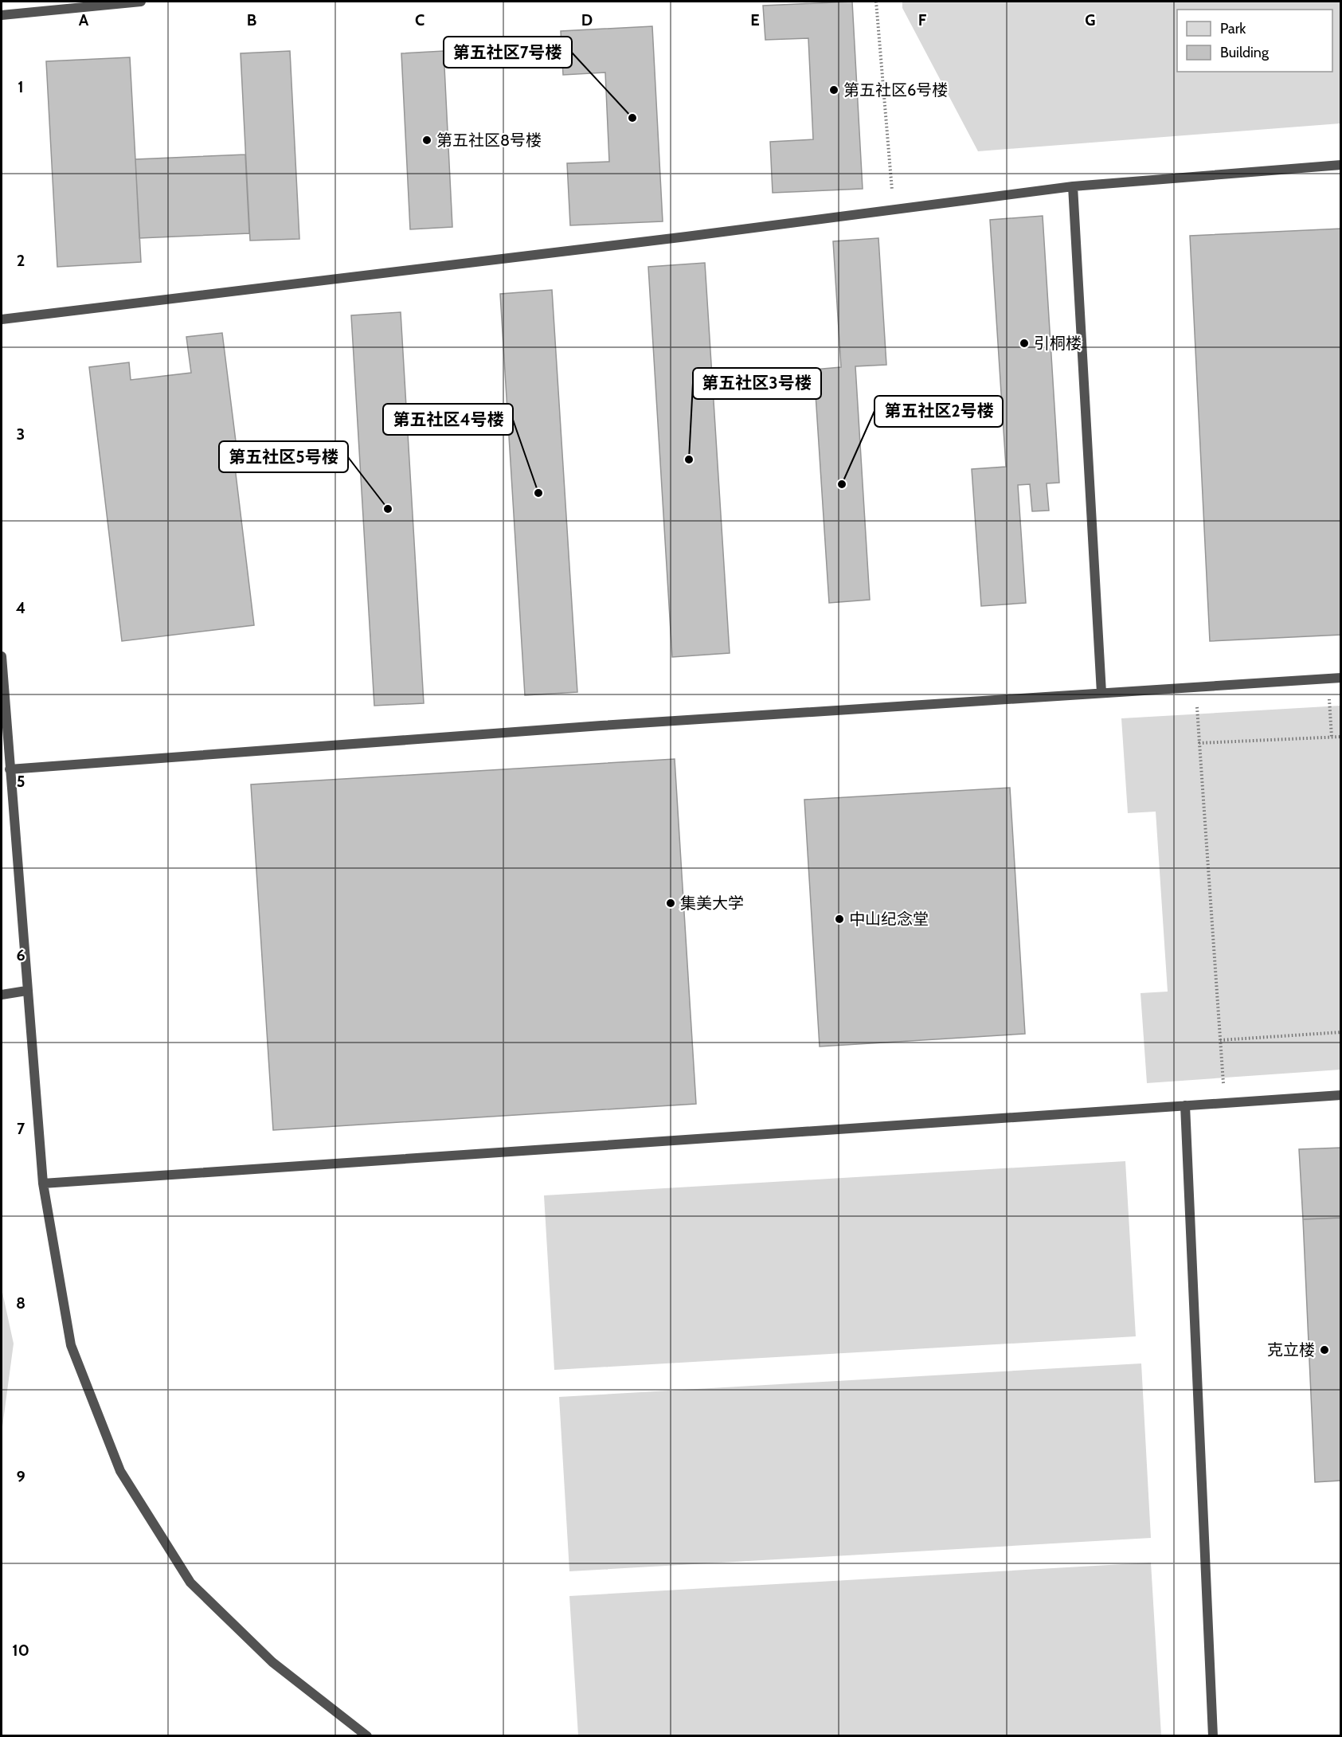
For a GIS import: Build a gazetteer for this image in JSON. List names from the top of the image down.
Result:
{
  "places": [
    "第五社区6号楼",
    "第五社区7号楼",
    "第五社区8号楼",
    "引桐楼",
    "第五社区3号楼",
    "第五社区2号楼",
    "第五社区4号楼",
    "第五社区5号楼",
    "集美大学",
    "中山纪念堂",
    "克立楼"
  ],
  "legend": ["Park", "Building"],
  "grid": {
    "columns": [
      "A",
      "B",
      "C",
      "D",
      "E",
      "F",
      "G"
    ],
    "rows": [
      "1",
      "2",
      "3",
      "4",
      "5",
      "6",
      "7",
      "8",
      "9",
      "10"
    ]
  }
}
